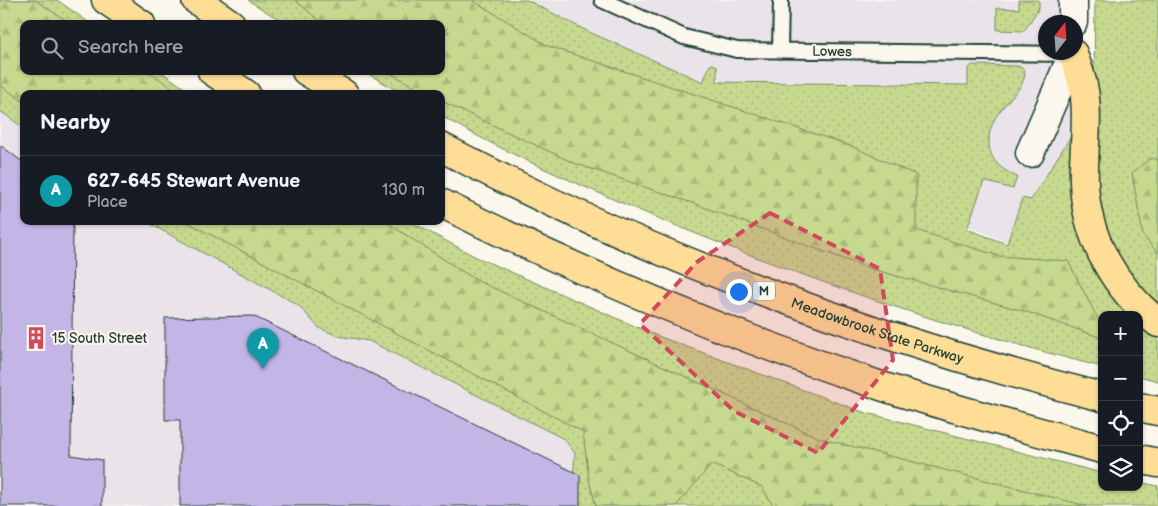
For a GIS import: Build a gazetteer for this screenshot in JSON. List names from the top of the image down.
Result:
{
  "streets": {
    "highway": ["M", "Meadowbrook State Parkway"],
    "lane": ["Lowes"]
  },
  "places": {
    "building": ["15 South Street"]
  },
  "north": "top",
  "page": {
    "search": "Search here",
    "heading": "Nearby",
    "list": [
      {
        "mark": "A",
        "name": "627-645 Stewart Avenue",
        "note": "Place",
        "value": "130 m"
      }
    ],
    "map_buttons": ["+", "−"],
    "pins": "A"
  }
}
